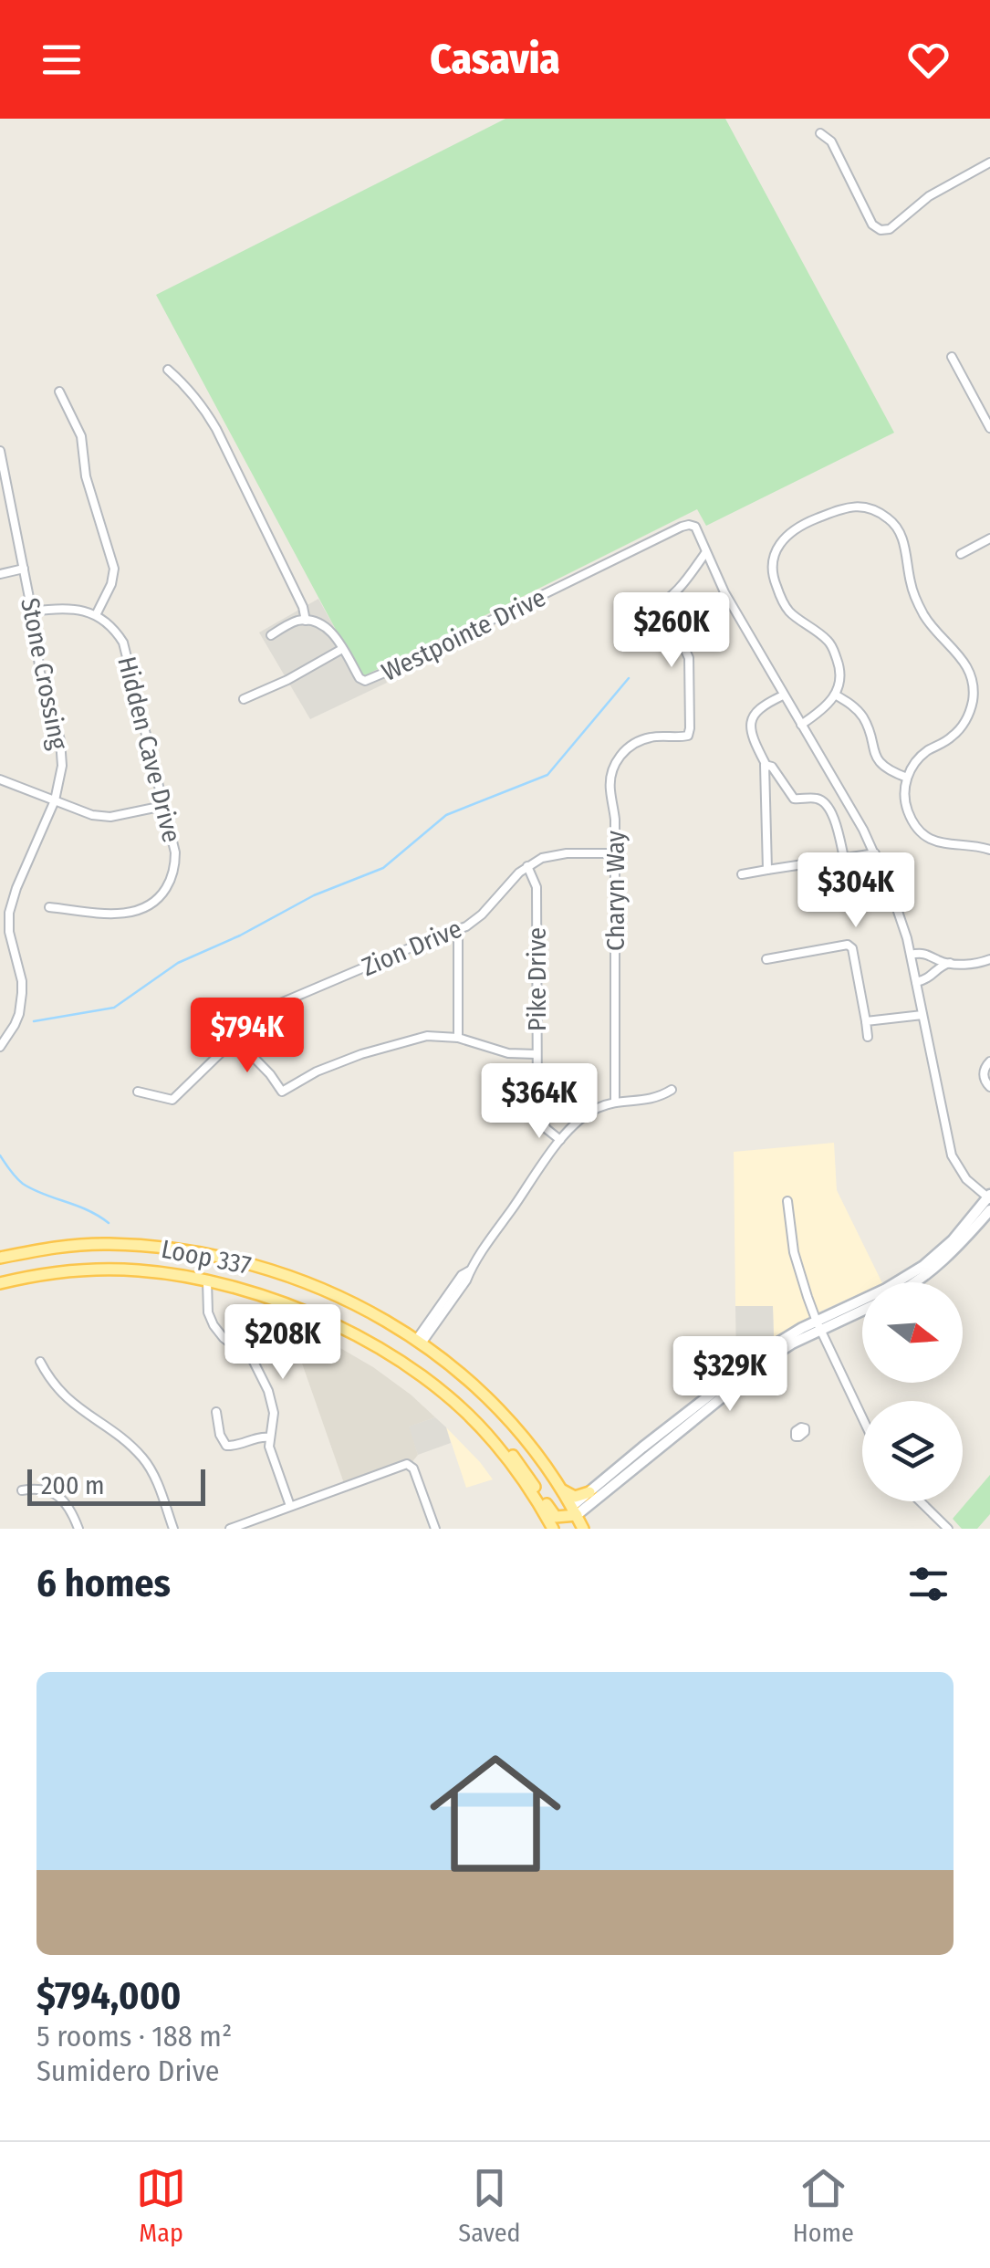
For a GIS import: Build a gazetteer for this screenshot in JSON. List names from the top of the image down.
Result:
{
  "streets": {
    "main road": ["Loop 337"],
    "street": [
      "Westpointe Drive",
      "Stone Crossing",
      "Hidden Cave Drive",
      "Charyn Way",
      "Zion Drive",
      "Pike Drive"
    ]
  },
  "crossings": [
    ["Zion Drive", "Pike Drive"]
  ],
  "scale_bar": "200 m",
  "north": "right",
  "page": {
    "header": "Casavia",
    "price": [
      "$260K",
      "$304K",
      "$794K",
      "$364K",
      "$208K",
      "$329K"
    ],
    "scale": "200 m",
    "heading": "6 homes",
    "list": [
      {
        "name": "$794,000",
        "note": "5 rooms · 188 m² · Sumidero Drive"
      }
    ],
    "tabs": ["Map", "Saved", "Home"]
  }
}
